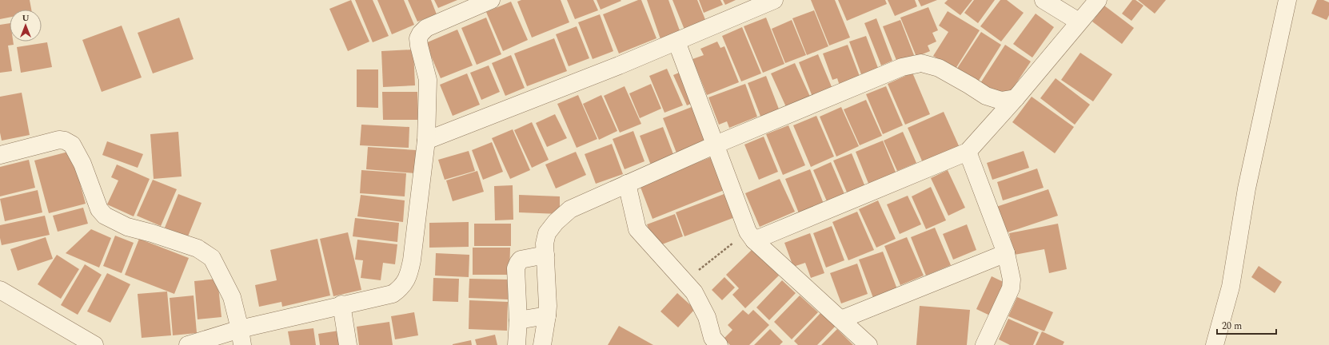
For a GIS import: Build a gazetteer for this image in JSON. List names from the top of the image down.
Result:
{
  "scale_bar": "20 m",
  "north": "top"
}
